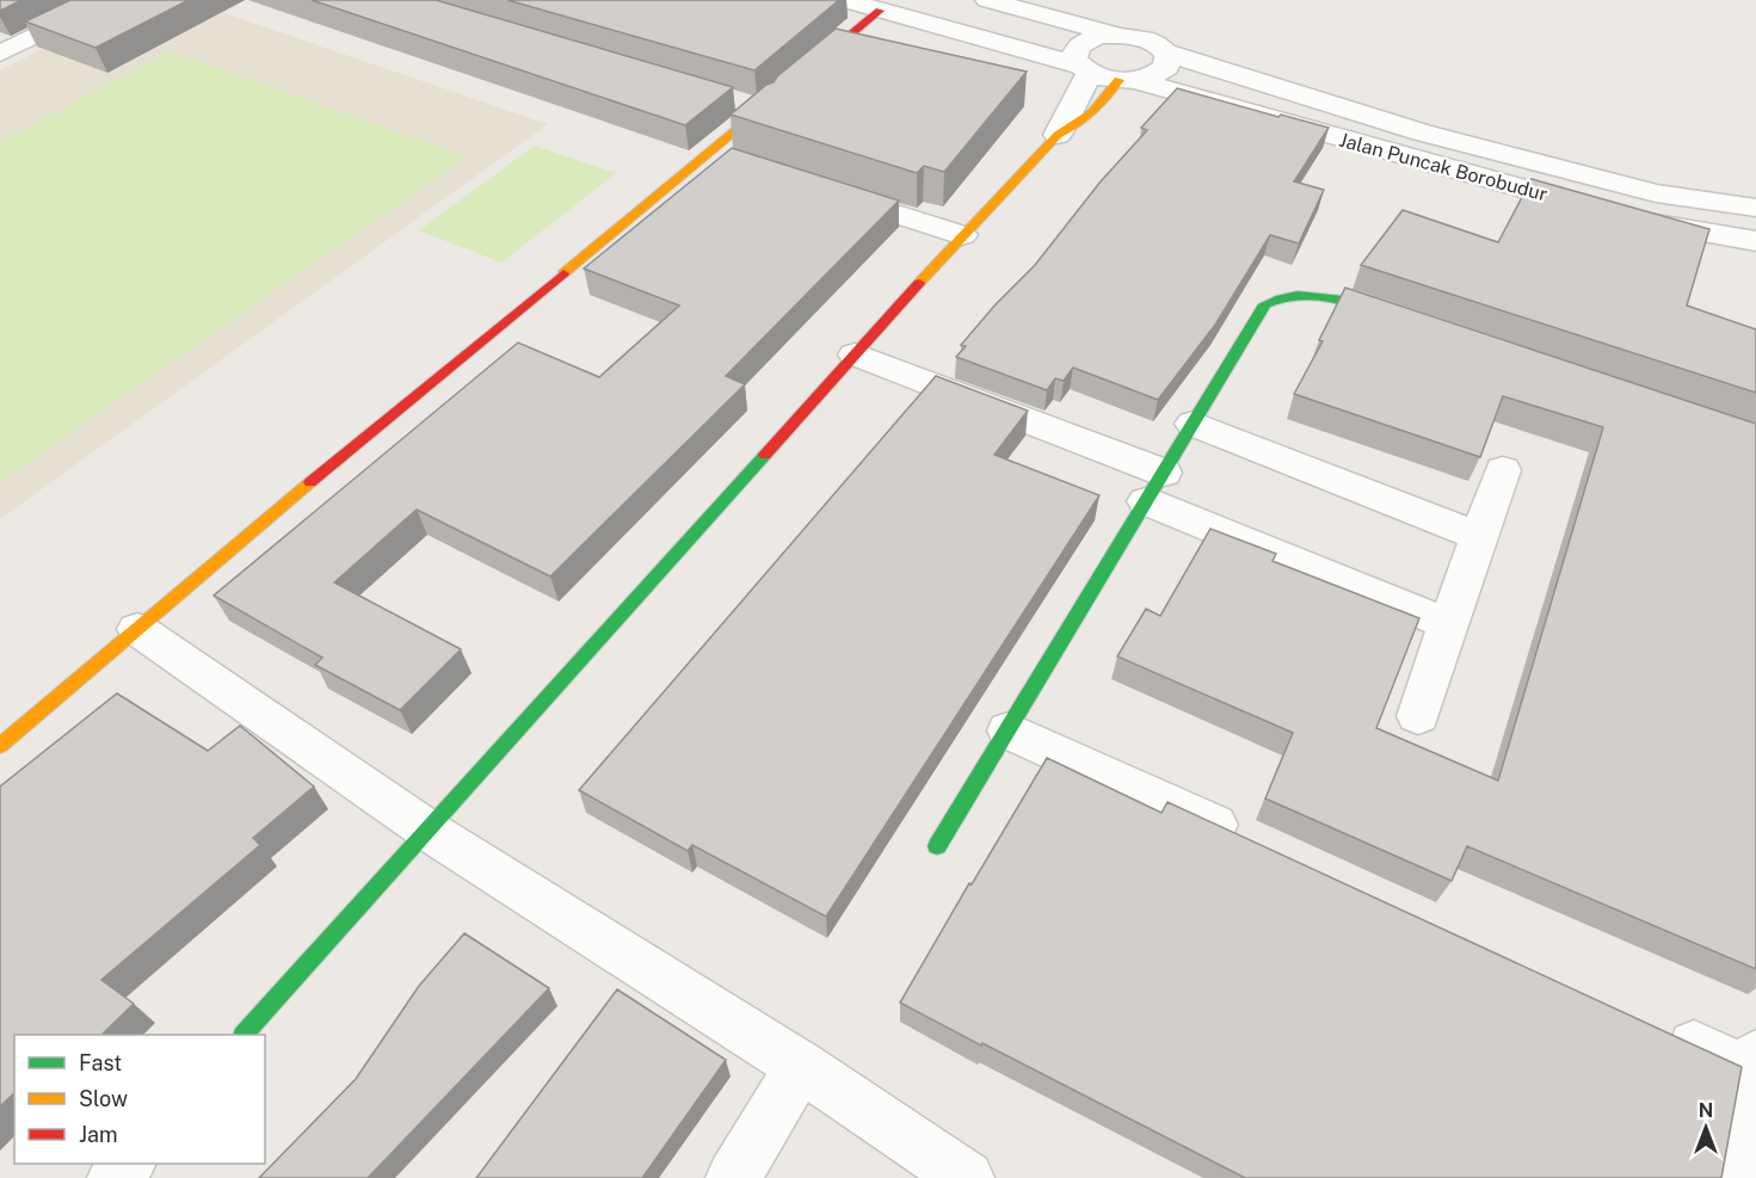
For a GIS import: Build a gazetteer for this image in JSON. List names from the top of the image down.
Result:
{
  "streets": {
    "street": ["Jalan Puncak Borobudur"]
  },
  "legend": ["Fast", "Slow", "Jam"],
  "north": "top"
}
